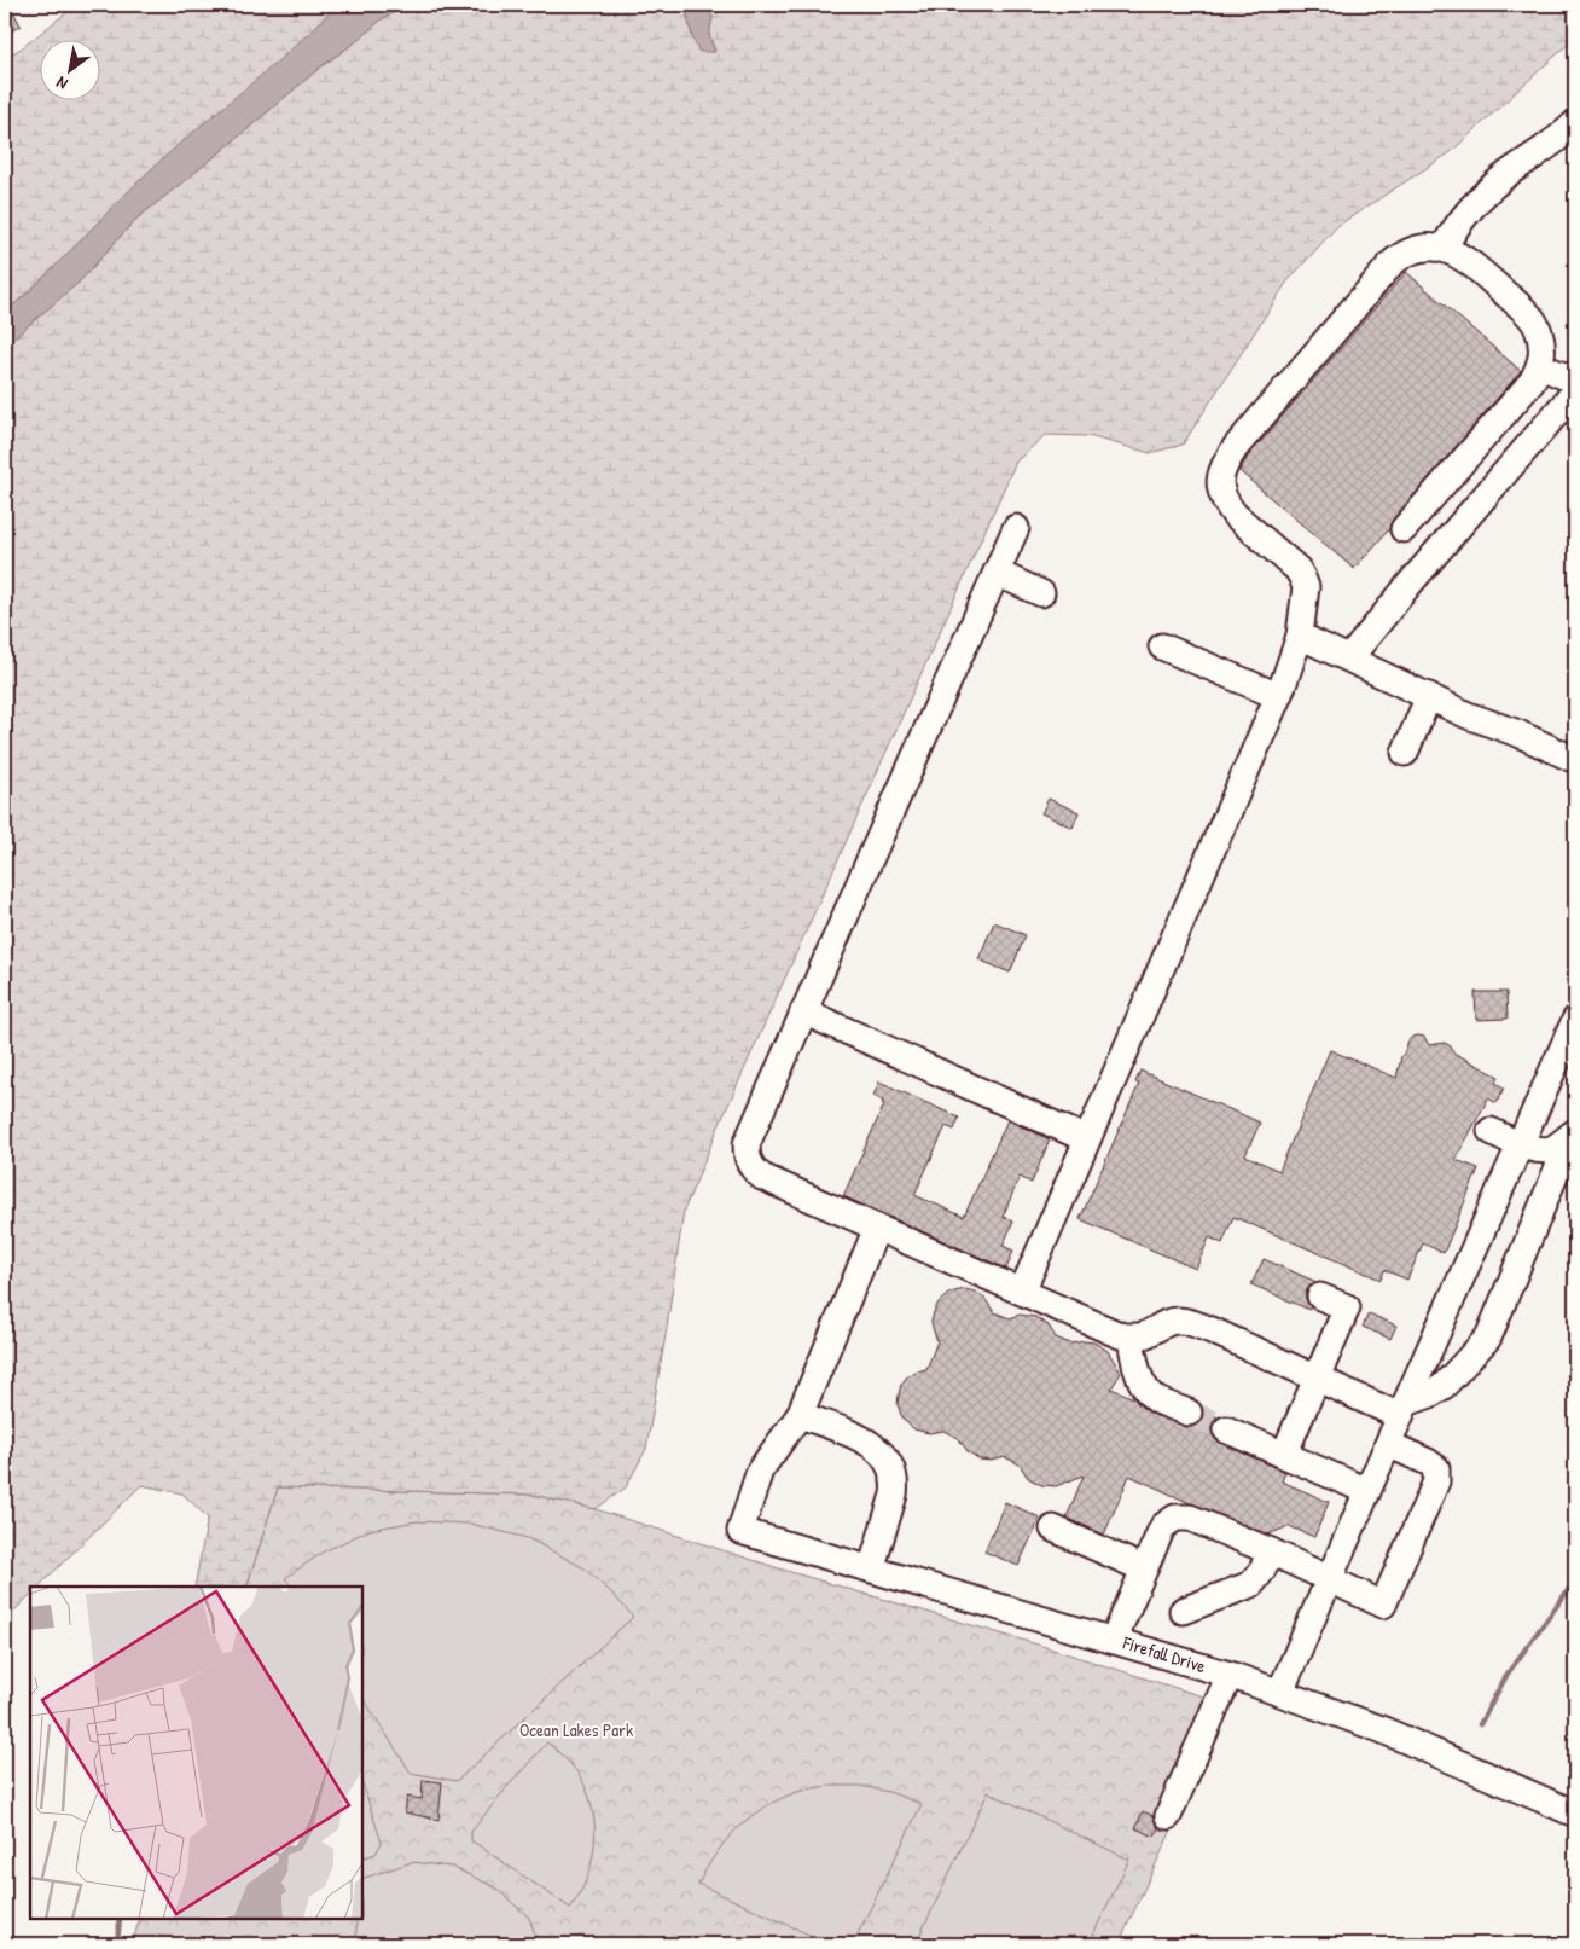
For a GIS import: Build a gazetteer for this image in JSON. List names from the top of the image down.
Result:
{
  "streets": {
    "street": ["Firefall Drive"]
  },
  "parks": ["Ocean Lakes Park"],
  "north": "bottom left"
}
